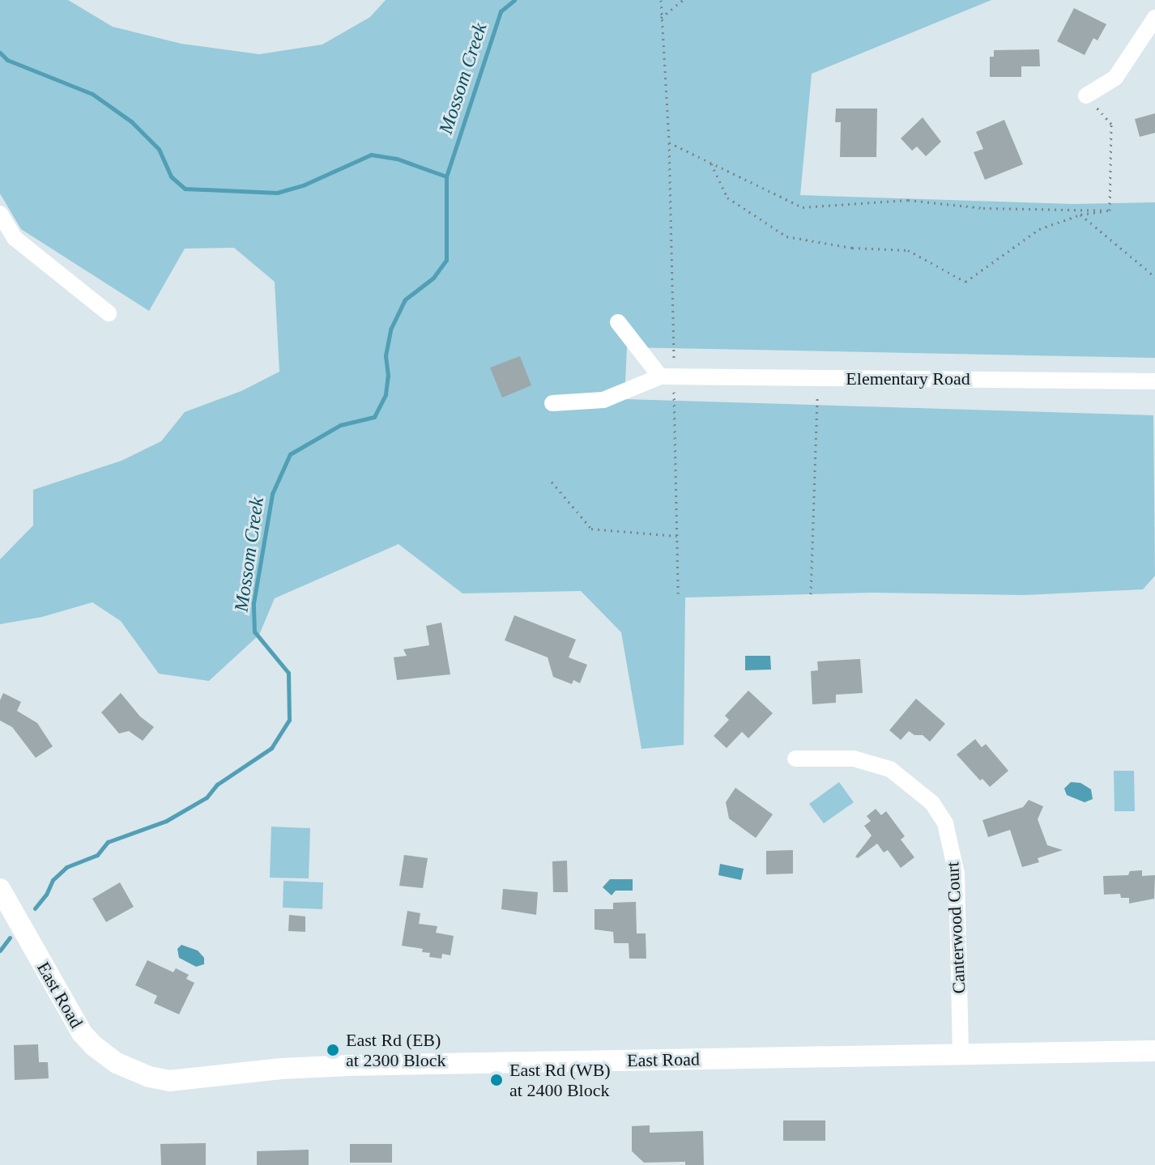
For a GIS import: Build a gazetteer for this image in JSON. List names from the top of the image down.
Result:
{
  "streets": {
    "main road": ["East Road"],
    "street": ["Elementary Road", "Canterwood Court"]
  },
  "crossings": [
    ["Canterwood Court", "East Road"]
  ],
  "water": ["Mossom Creek"],
  "places": ["East Rd (EB) at 2300 Block", "East Rd (WB) at 2400 Block"]
}
